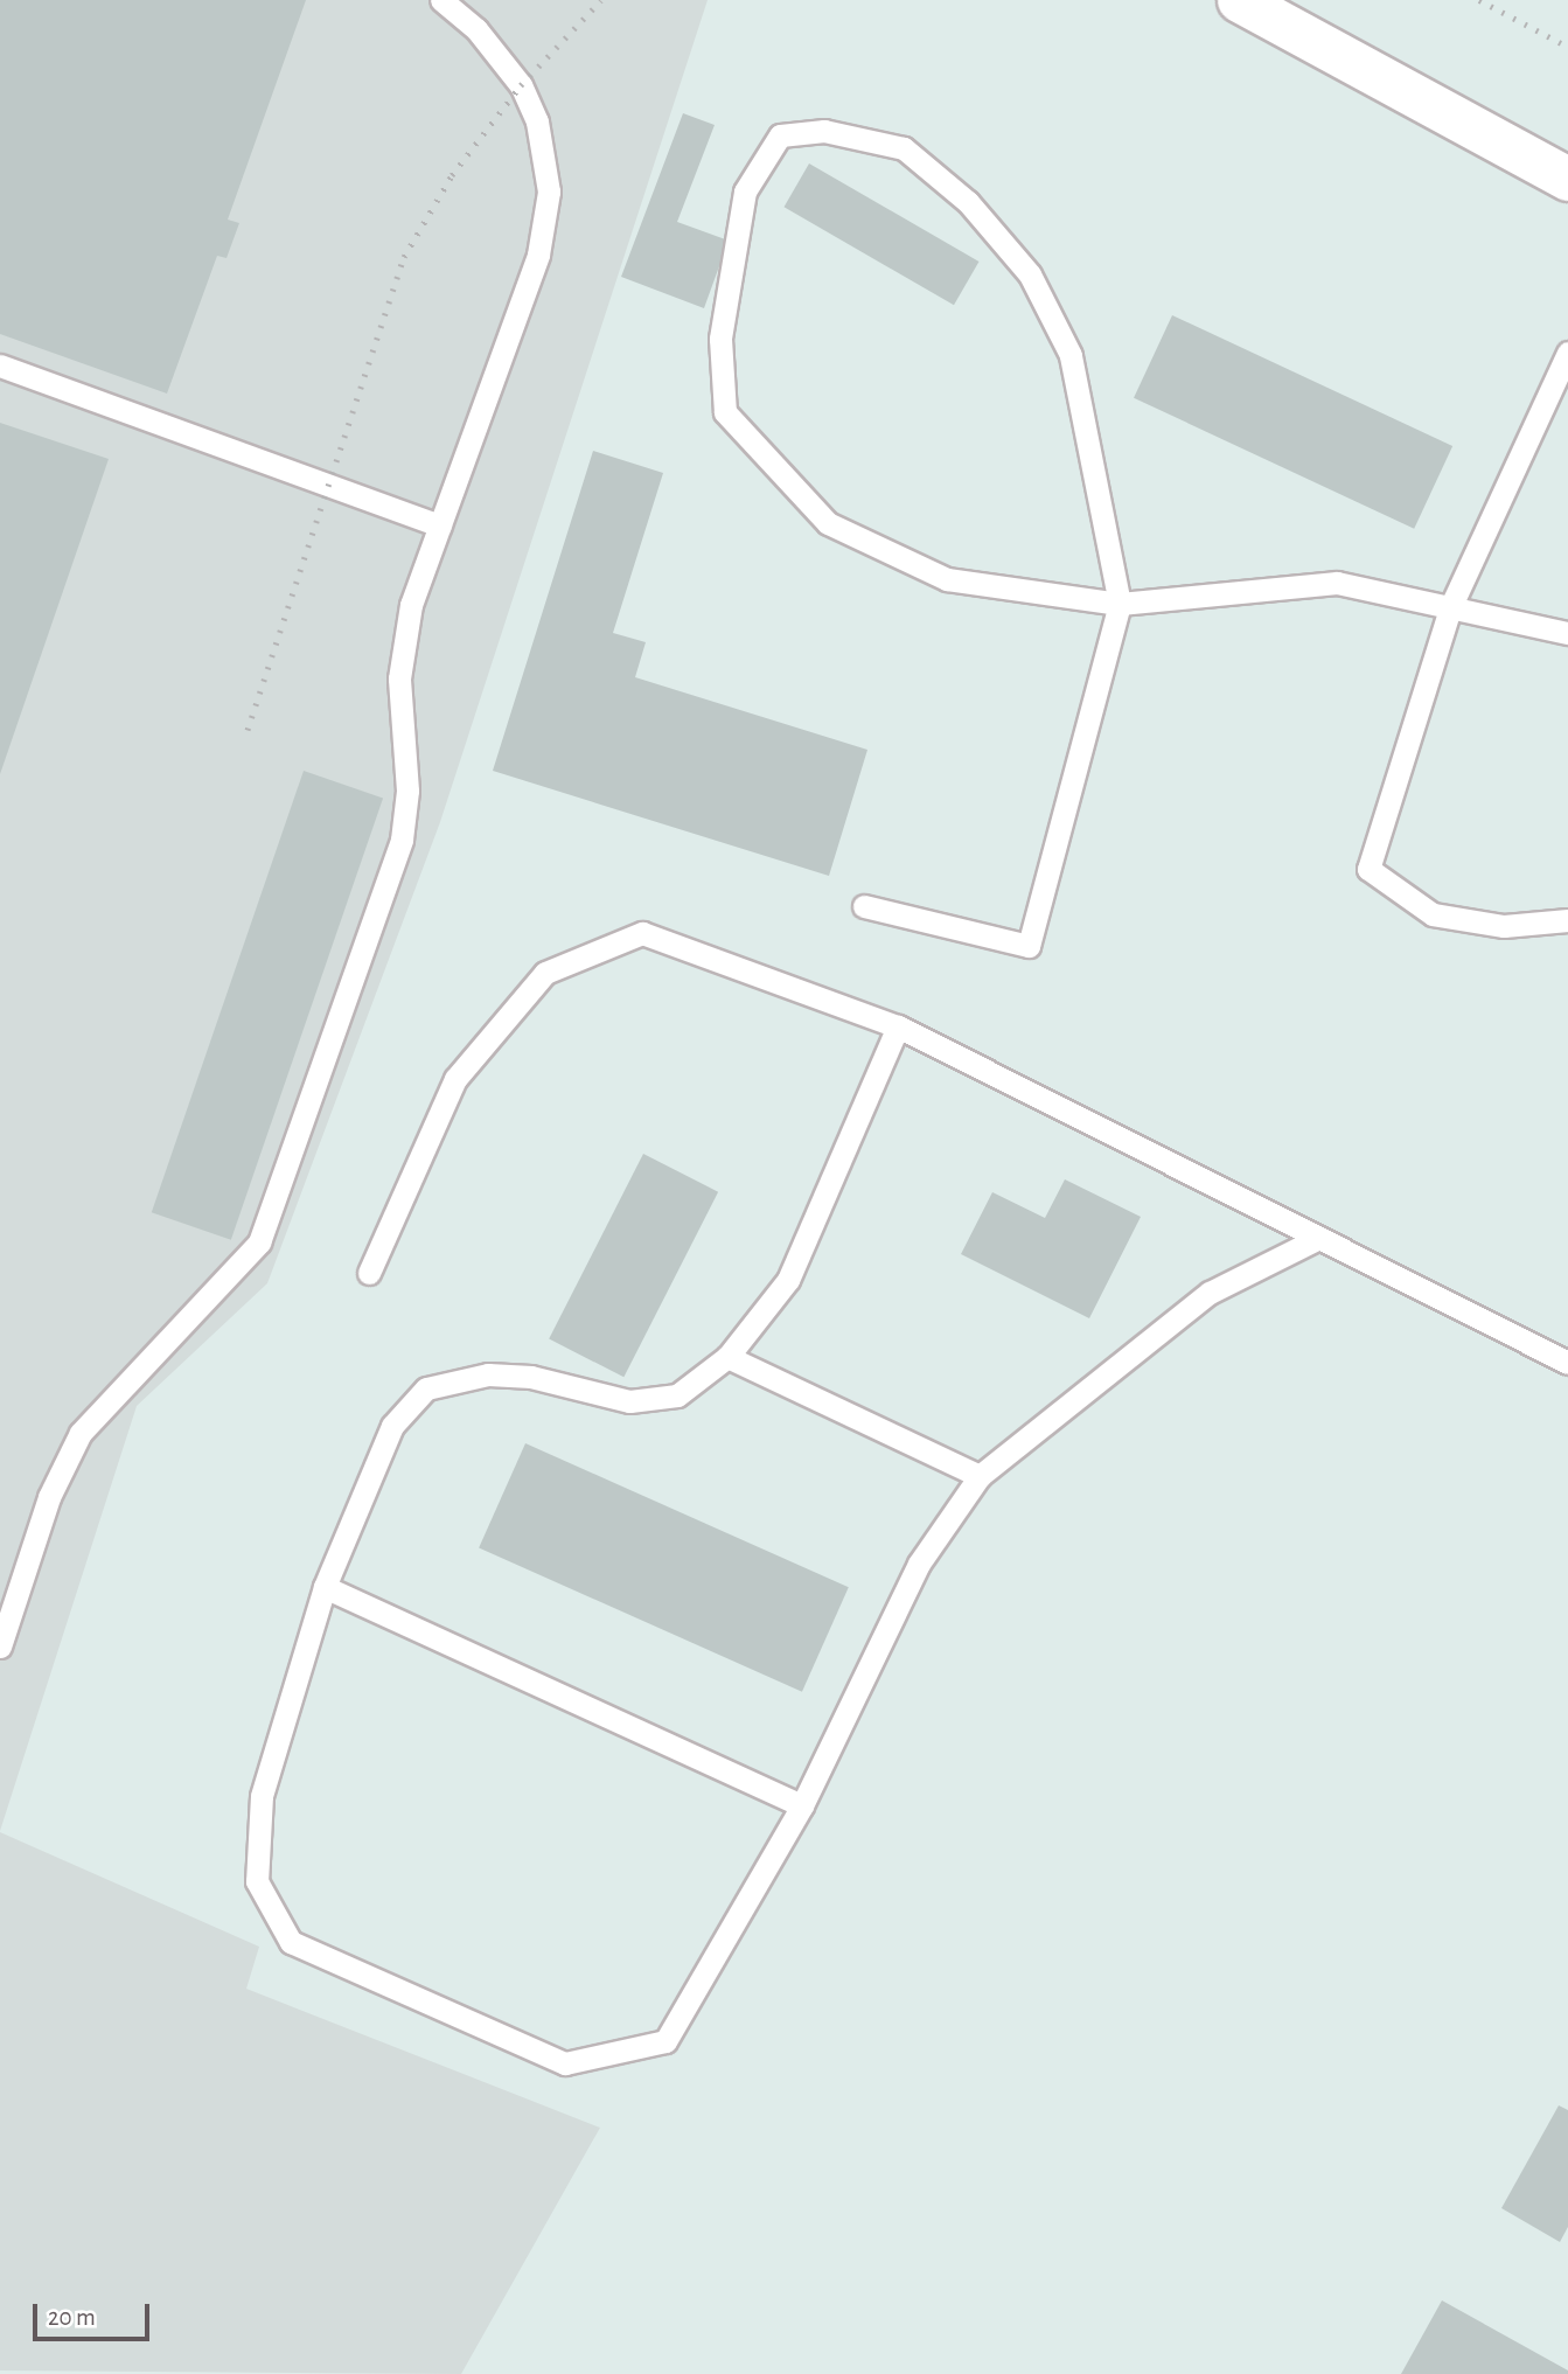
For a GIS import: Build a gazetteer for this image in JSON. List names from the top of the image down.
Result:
{
  "scale_bar": "20 m"
}
